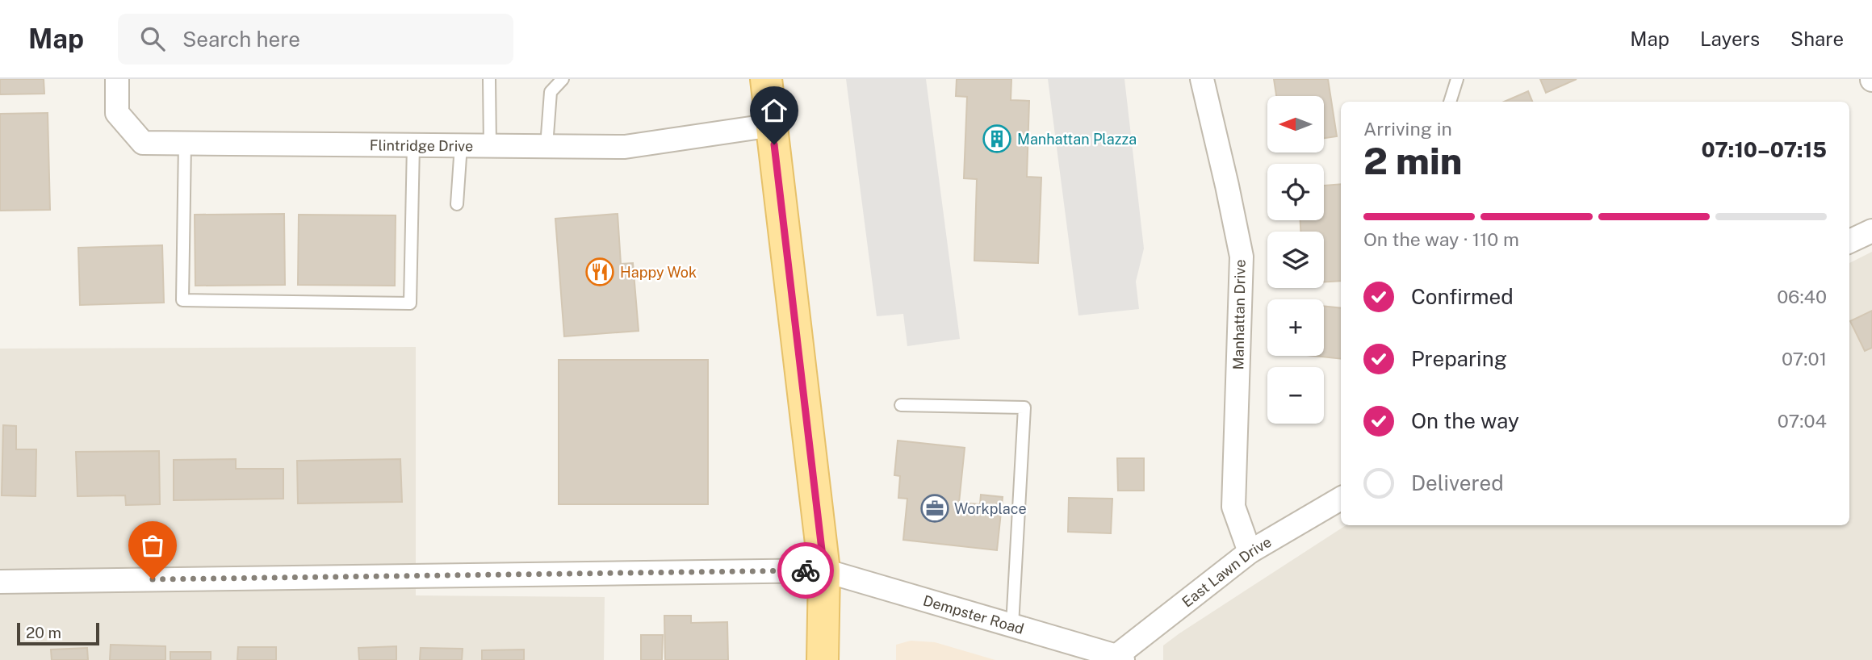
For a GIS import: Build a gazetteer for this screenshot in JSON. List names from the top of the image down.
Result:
{
  "streets": {
    "street": [
      "Flintridge Drive",
      "Manhattan Drive",
      "East Lawn Drive",
      "Dempster Road"
    ]
  },
  "crossings": [
    ["Manhattan Drive", "East Lawn Drive"],
    ["East Lawn Drive", "Dempster Road"]
  ],
  "places": {
    "building": ["Manhattan Plazza"],
    "restaurant": ["Happy Wok"],
    "office": ["Workplace"]
  },
  "scale_bar": "20 m",
  "north": "left",
  "page": {
    "header": "Map",
    "search": "Search here",
    "nav": ["Map", "Layers", "Share"],
    "map_buttons": ["+", "−"],
    "heading": ["2 min", "Arriving in", "07:10–07:15"],
    "bar": "On the way · 110 m",
    "list": [
      ["Confirmed", "06:40"],
      ["Preparing", "07:01"],
      ["On the way", "07:04"],
      "Delivered"
    ],
    "scale": "20 m"
  }
}
